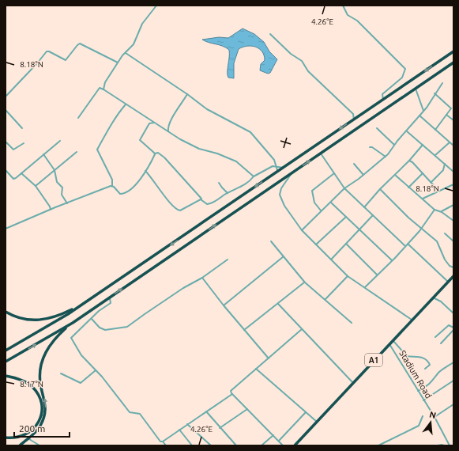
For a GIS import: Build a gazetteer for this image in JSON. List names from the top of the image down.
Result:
{
  "streets": {
    "highway": ["A1"],
    "street": ["Stadium Road"]
  },
  "crossings": [
    ["A1", "Stadium Road"]
  ],
  "scale_bar": "200 m",
  "north": "top",
  "coordinates": ["4.26°E", "8.18°N", "8.17°N"]
}
